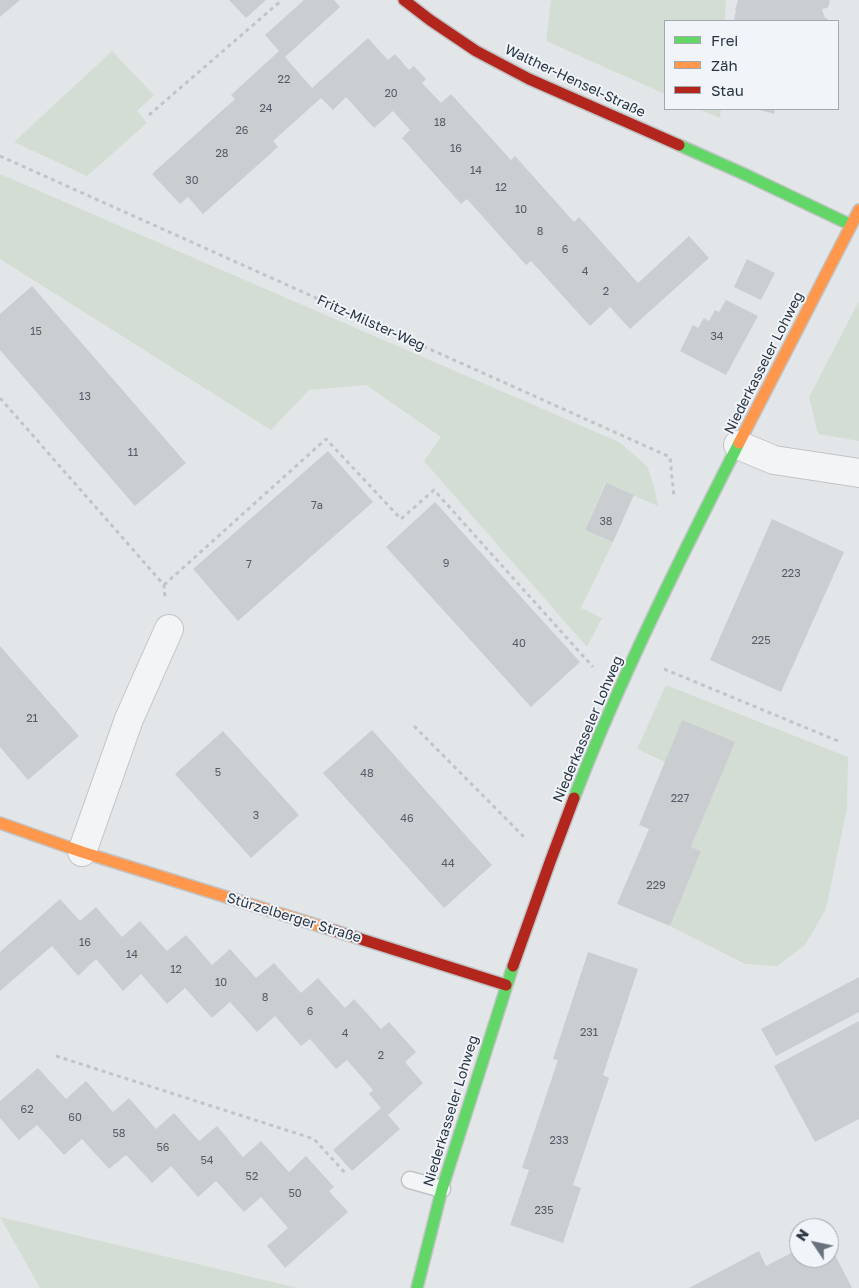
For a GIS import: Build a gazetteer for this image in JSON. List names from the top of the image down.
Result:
{
  "streets": {
    "street": ["Walther-Hensel-Straße", "Niederkasseler Lohweg", "Stürzelberger Straße"],
    "path": ["Fritz-Milster-Weg"]
  },
  "crossings": [
    ["Walther-Hensel-Straße", "Niederkasseler Lohweg"],
    ["Fritz-Milster-Weg", "Niederkasseler Lohweg"],
    ["Niederkasseler Lohweg", "Stürzelberger Straße"]
  ],
  "house_numbers": [
    "22",
    "20",
    "24",
    "18",
    "26",
    "16",
    "28",
    "14",
    "30",
    "12",
    "10",
    "8",
    "6",
    "4",
    "2",
    "15",
    "34",
    "13",
    "11",
    "7a",
    "38",
    "9",
    "7",
    "223",
    "225",
    "40",
    "21",
    "5",
    "48",
    "227",
    "3",
    "46",
    "44",
    "229",
    "16",
    "14",
    "12",
    "10",
    "8",
    "6",
    "231",
    "4",
    "2",
    "62",
    "60",
    "58",
    "233",
    "56",
    "54",
    "52",
    "50",
    "235"
  ],
  "legend": ["Frei", "Zäh", "Stau"],
  "north": "top left"
}
